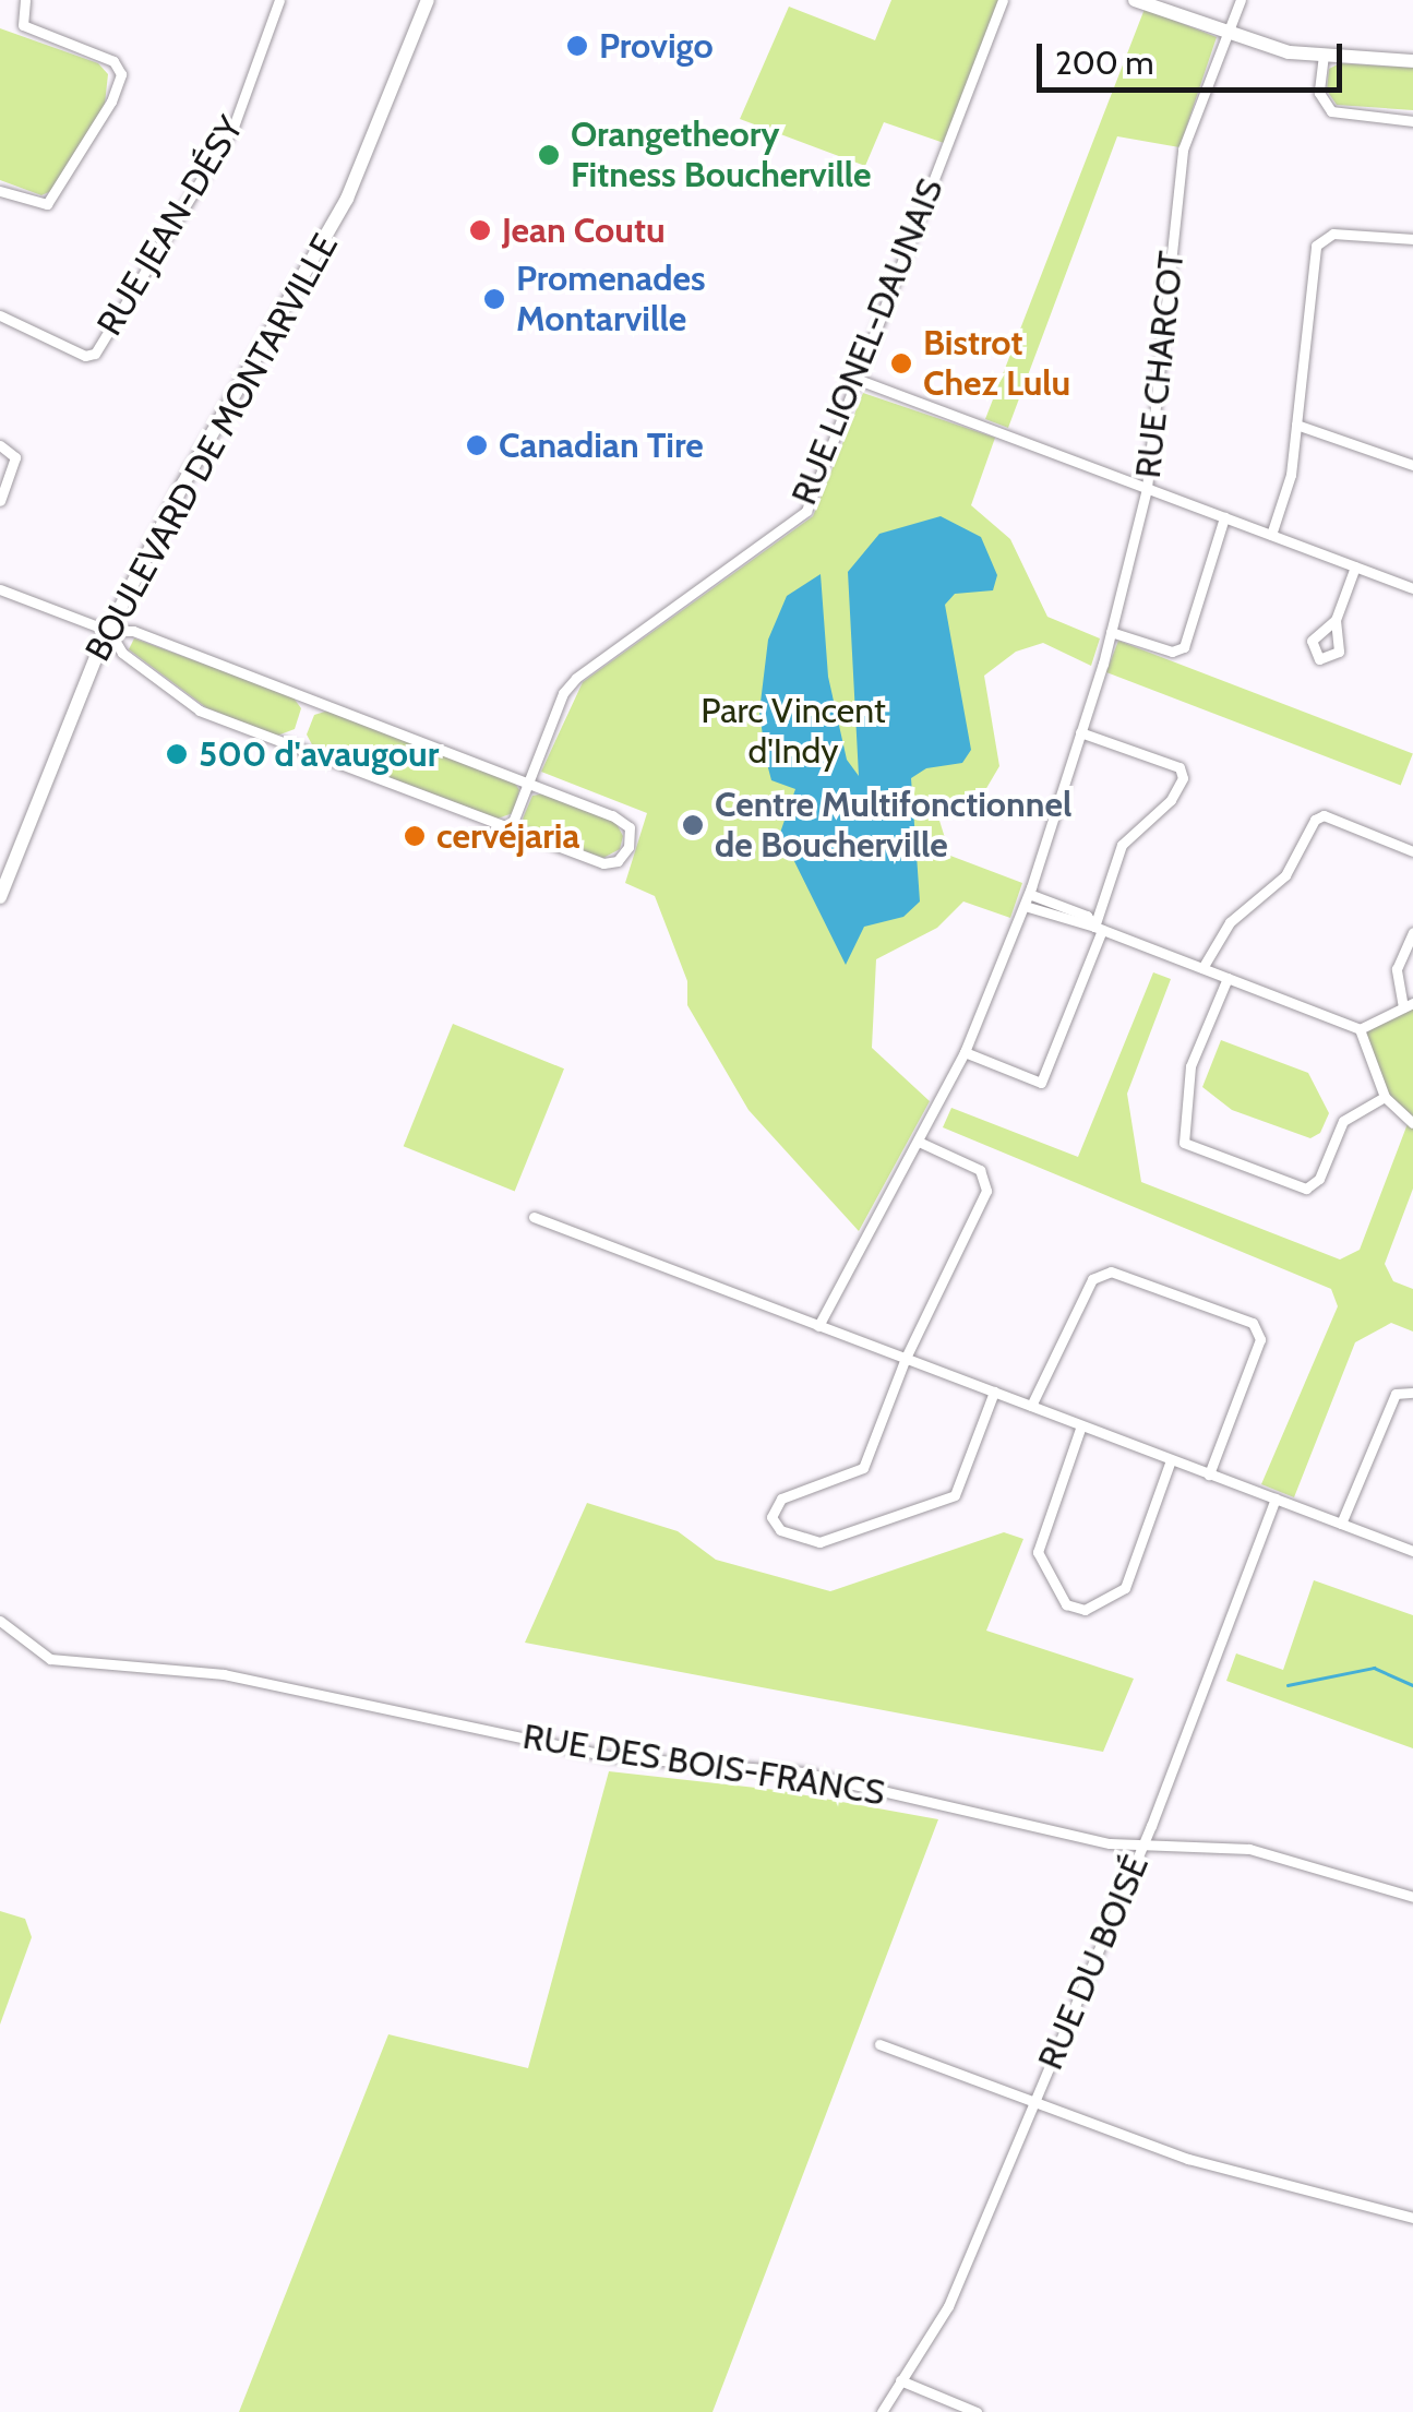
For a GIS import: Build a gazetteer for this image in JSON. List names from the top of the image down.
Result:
{
  "streets": {
    "street": [
      "RUE JEAN-DÉSY",
      "RUE LIONEL-DAUNAIS",
      "RUE CHARCOT",
      "BOULEVARD DE MONTARVILLE",
      "RUE DES BOIS-FRANCS",
      "RUE DU BOISÉ"
    ]
  },
  "crossings": [
    ["RUE DES BOIS-FRANCS", "RUE DU BOISÉ"]
  ],
  "parks": ["Parc Vincent d'Indy"],
  "places": [
    "Provigo",
    "Orangetheory Fitness Boucherville",
    "Jean Coutu",
    "Promenades Montarville",
    "Bistrot Chez Lulu",
    "Canadian Tire",
    "500 d'avaugour",
    "Centre Multifonctionnel de Boucherville",
    "cervéjaria"
  ],
  "scale_bar": "200 m"
}
